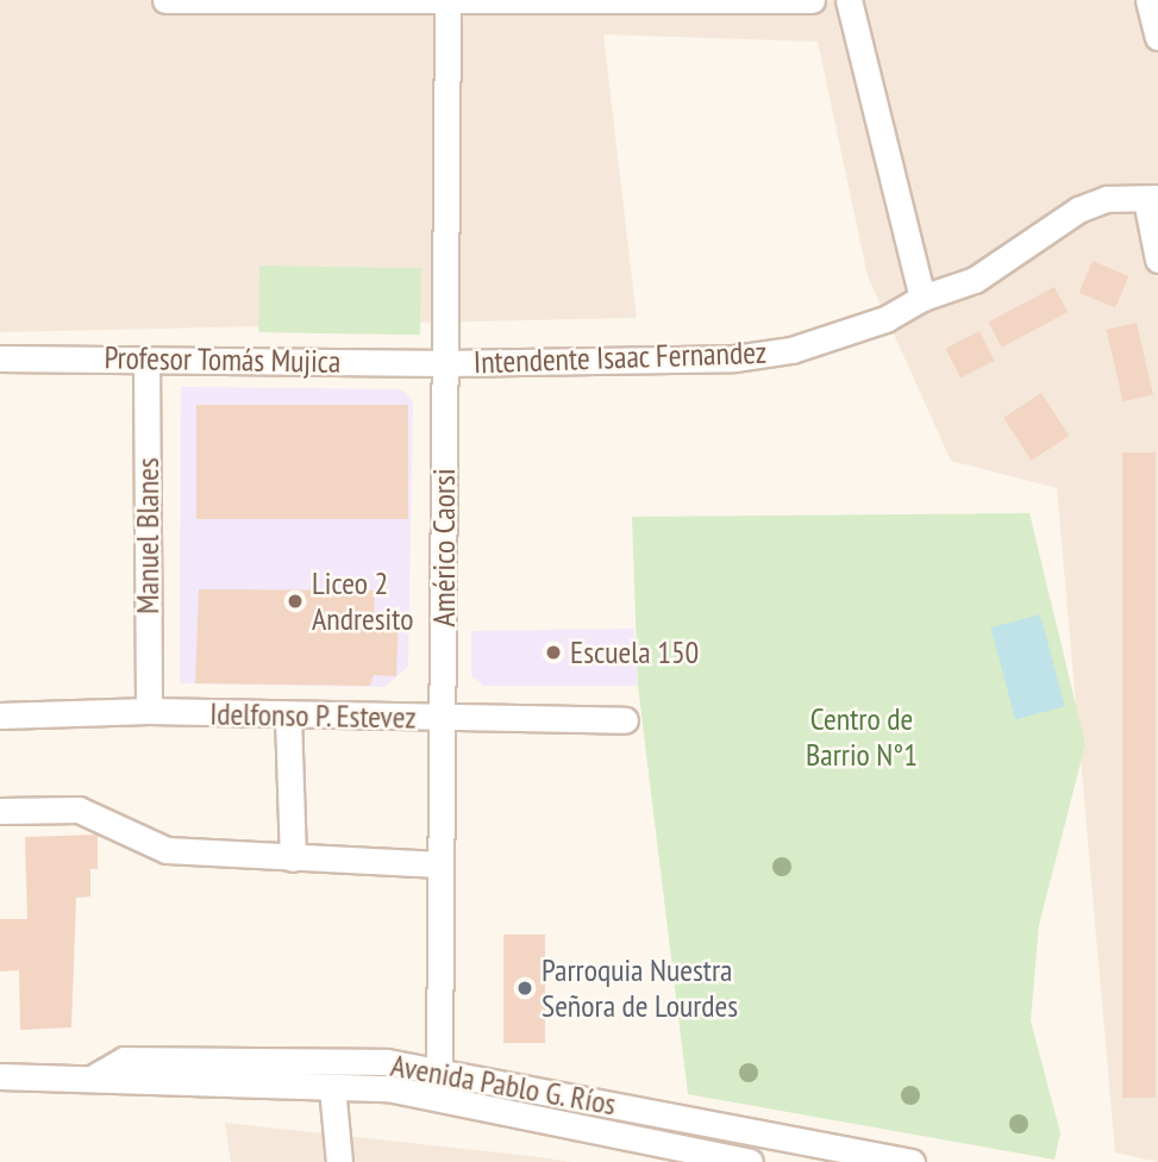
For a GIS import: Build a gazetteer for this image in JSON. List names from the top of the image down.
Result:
{
  "streets": {
    "street": [
      "Intendente Isaac Fernandez",
      "Profesor Tomás Mujica",
      "Manuel Blanes",
      "Américo Caorsi",
      "Idelfonso P. Estevez",
      "Avenida Pablo G. Ríos"
    ]
  },
  "crossings": [
    ["Intendente Isaac Fernandez", "Profesor Tomás Mujica"],
    ["Intendente Isaac Fernandez", "Américo Caorsi"],
    ["Profesor Tomás Mujica", "Manuel Blanes"],
    ["Profesor Tomás Mujica", "Américo Caorsi"],
    ["Manuel Blanes", "Idelfonso P. Estevez"],
    ["Américo Caorsi", "Idelfonso P. Estevez"],
    ["Américo Caorsi", "Avenida Pablo G. Ríos"]
  ],
  "parks": ["Centro de Barrio N°1"],
  "places": ["Liceo 2 Andresito", "Escuela 150", "Parroquia Nuestra Señora de Lourdes"]
}
